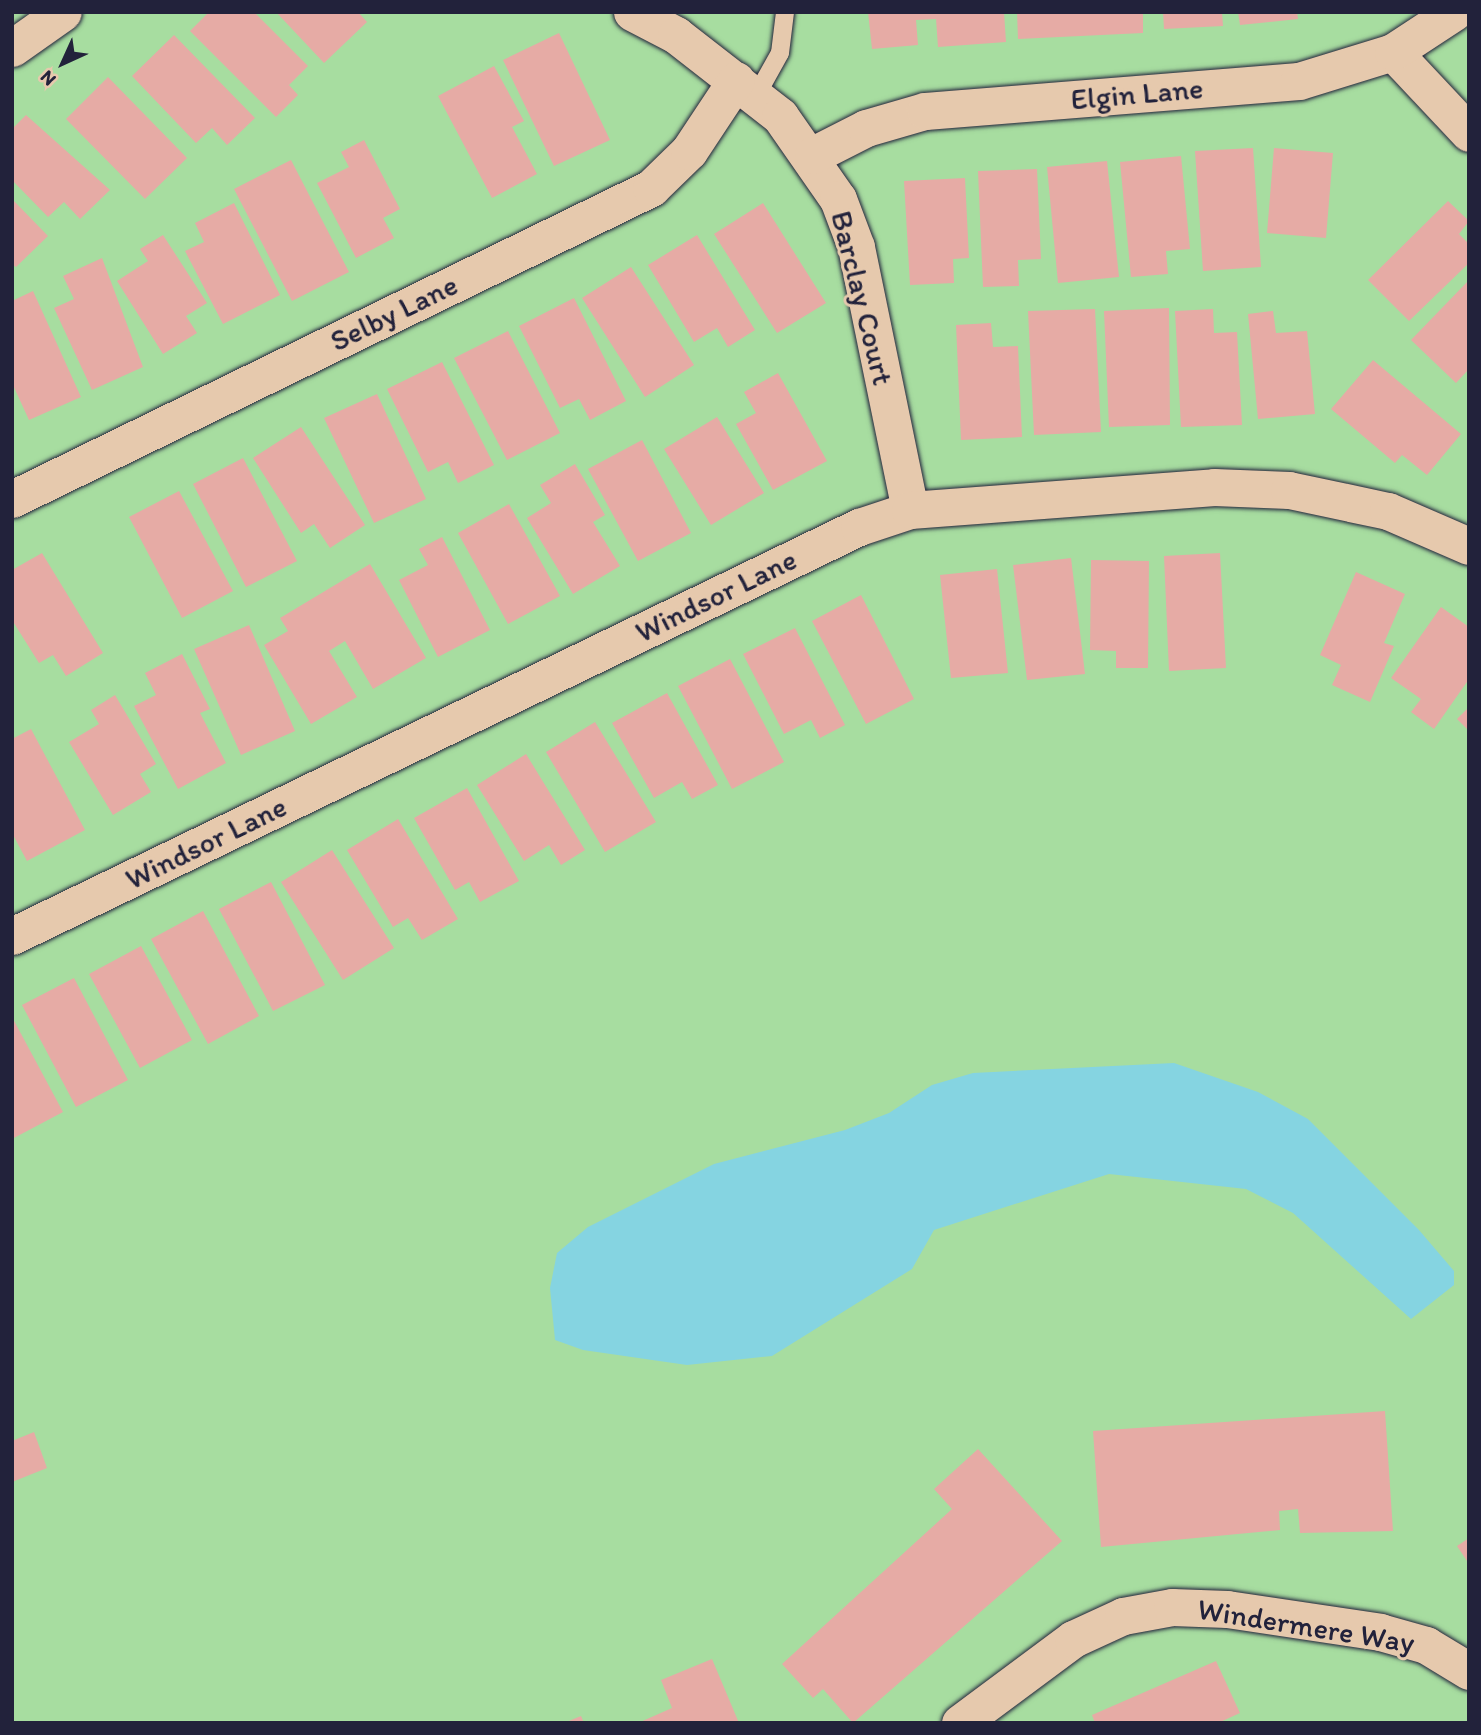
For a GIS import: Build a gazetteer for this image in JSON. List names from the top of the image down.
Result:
{
  "streets": {
    "street": [
      "Elgin Lane",
      "Barclay Court",
      "Selby Lane",
      "Windsor Lane",
      "Windermere Way"
    ]
  },
  "crossings": [
    ["Elgin Lane", "Barclay Court"],
    ["Barclay Court", "Selby Lane"],
    ["Barclay Court", "Windsor Lane"]
  ],
  "north": "bottom left"
}
